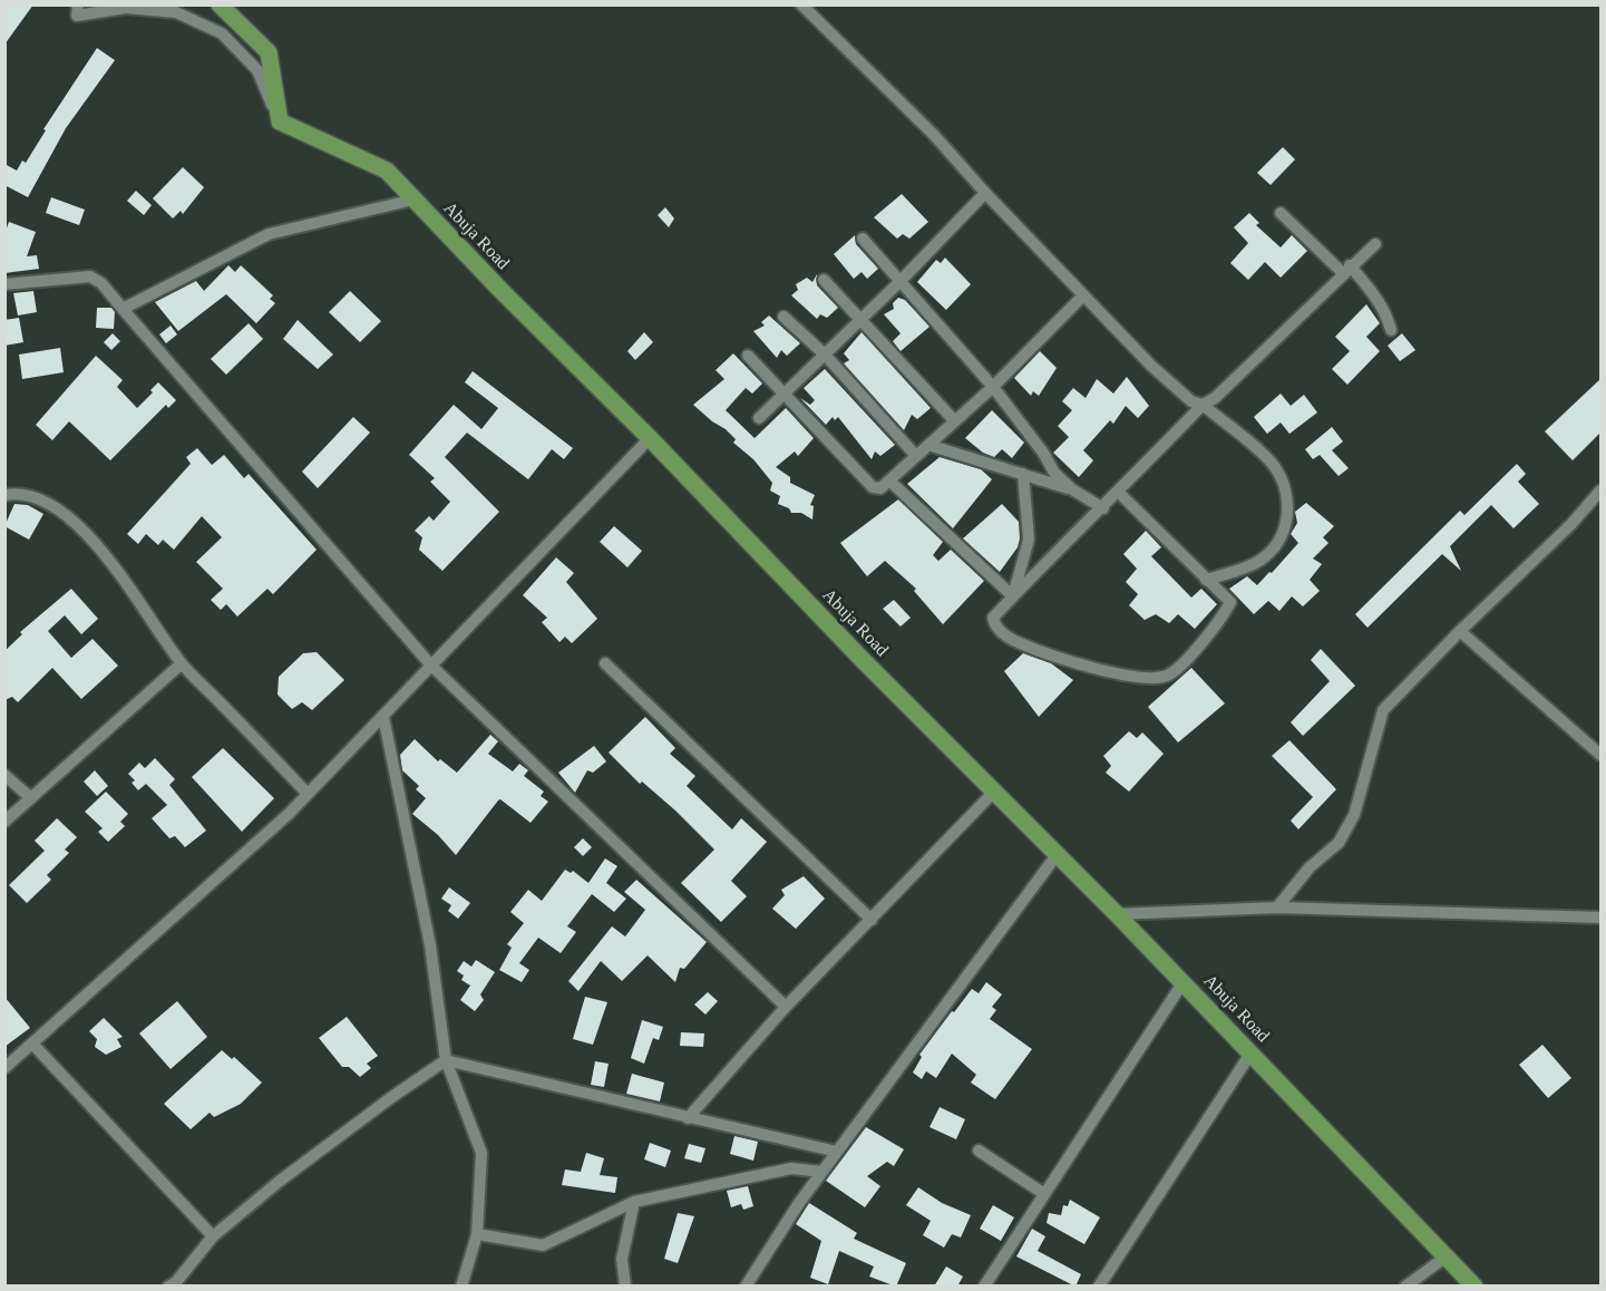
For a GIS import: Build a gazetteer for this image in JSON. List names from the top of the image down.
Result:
{
  "streets": {
    "main road": ["Abuja Road"]
  }
}
